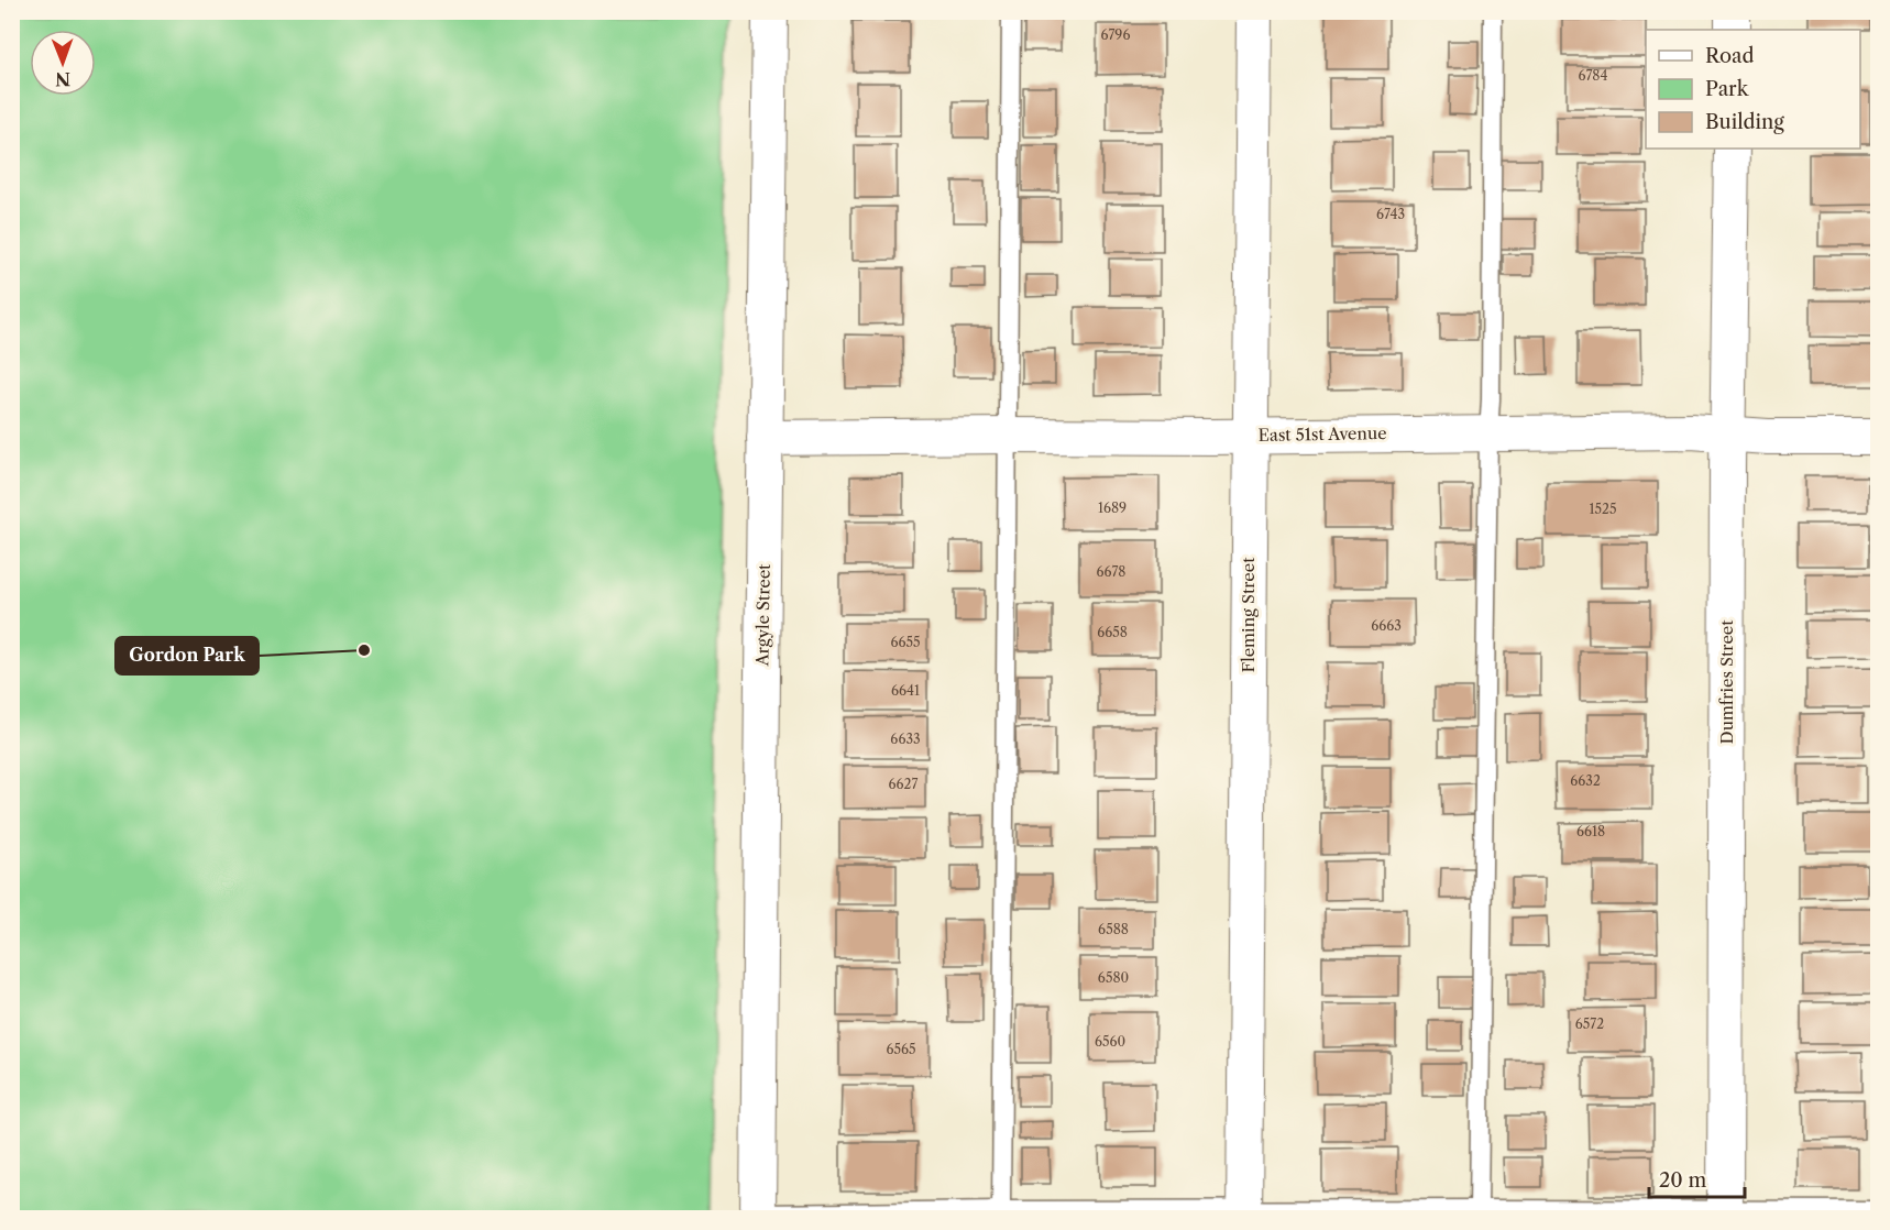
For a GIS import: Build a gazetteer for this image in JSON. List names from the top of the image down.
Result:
{
  "streets": {
    "street": [
      "East 51st Avenue",
      "Argyle Street",
      "Fleming Street",
      "Dumfries Street"
    ]
  },
  "crossings": [
    ["East 51st Avenue", "Argyle Street"],
    ["East 51st Avenue", "Fleming Street"],
    ["East 51st Avenue", "Dumfries Street"]
  ],
  "places": ["Gordon Park"],
  "house_numbers": [
    "6796",
    "6784",
    "6743",
    "1689",
    "1525",
    "6678",
    "6663",
    "6658",
    "6655",
    "6641",
    "6633",
    "6632",
    "6627",
    "6618",
    "6588",
    "6580",
    "6572",
    "6560",
    "6565"
  ],
  "legend": ["Road", "Park", "Building"],
  "scale_bar": "20 m",
  "north": "bottom"
}
